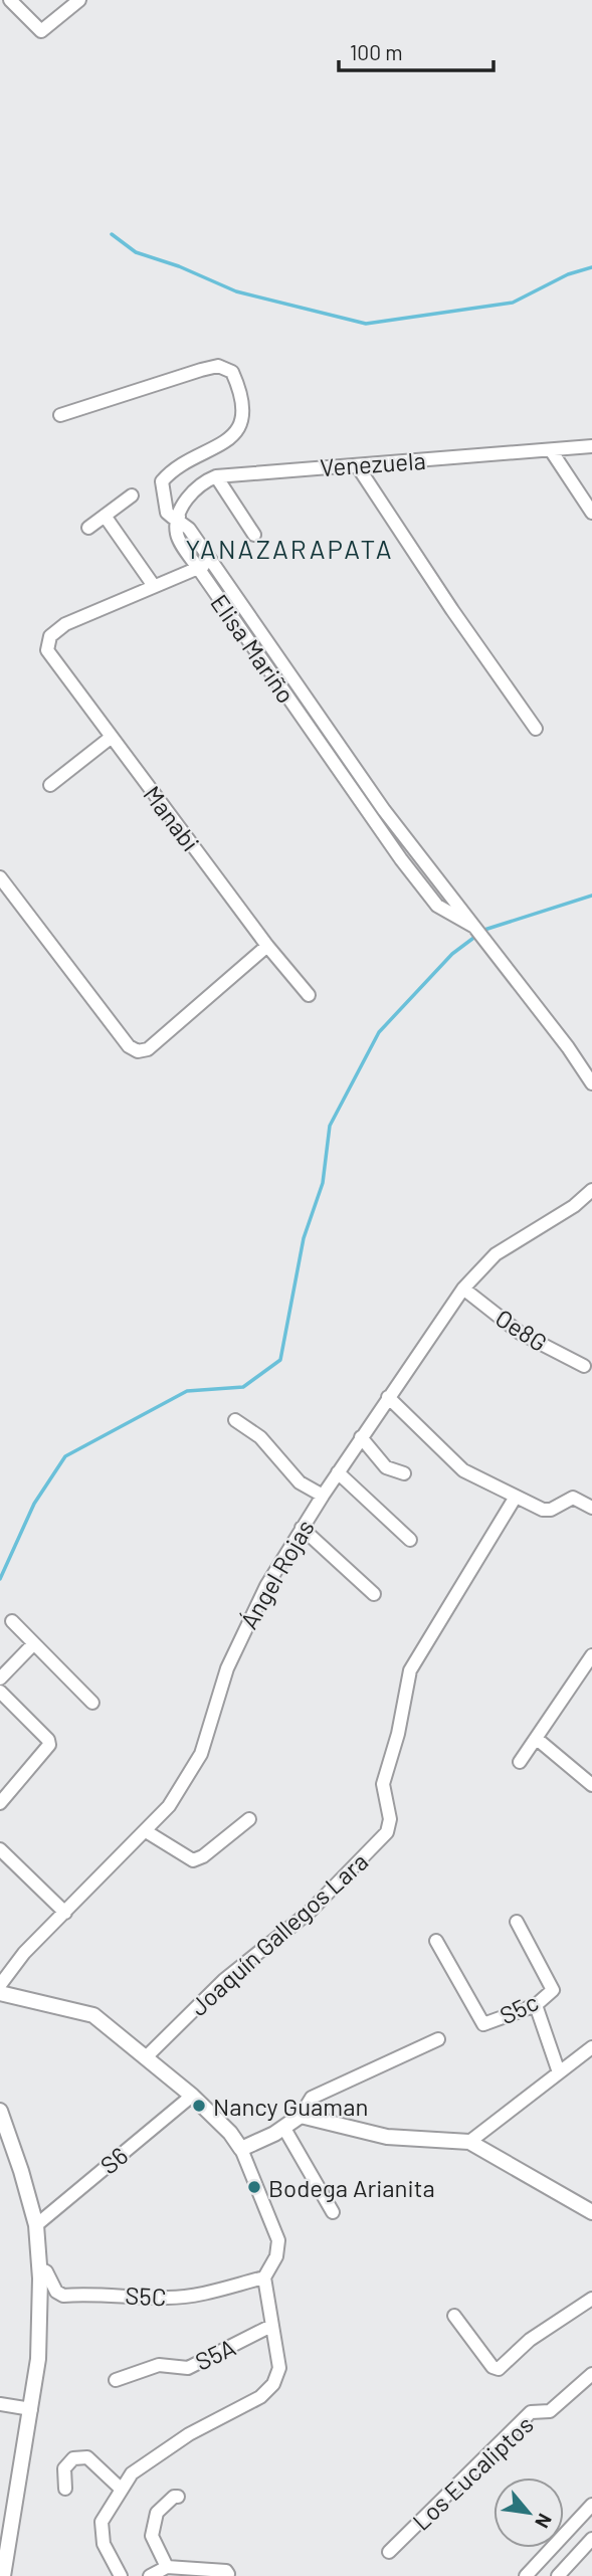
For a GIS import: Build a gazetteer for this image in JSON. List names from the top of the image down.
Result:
{
  "streets": {
    "street": [
      "Venezuela",
      "Elisa Mariño",
      "Manabi",
      "Oe8G",
      "Ángel Rojas",
      "Joaquín Gallegos Lara",
      "S5c",
      "S6",
      "S5C",
      "S5A",
      "Los Eucaliptos"
    ]
  },
  "crossings": [
    ["Oe8G", "Ángel Rojas"]
  ],
  "districts": ["YANAZARAPATA"],
  "places": ["Nancy Guaman", "Bodega Arianita"],
  "scale_bar": "100 m",
  "north": "bottom right"
}
